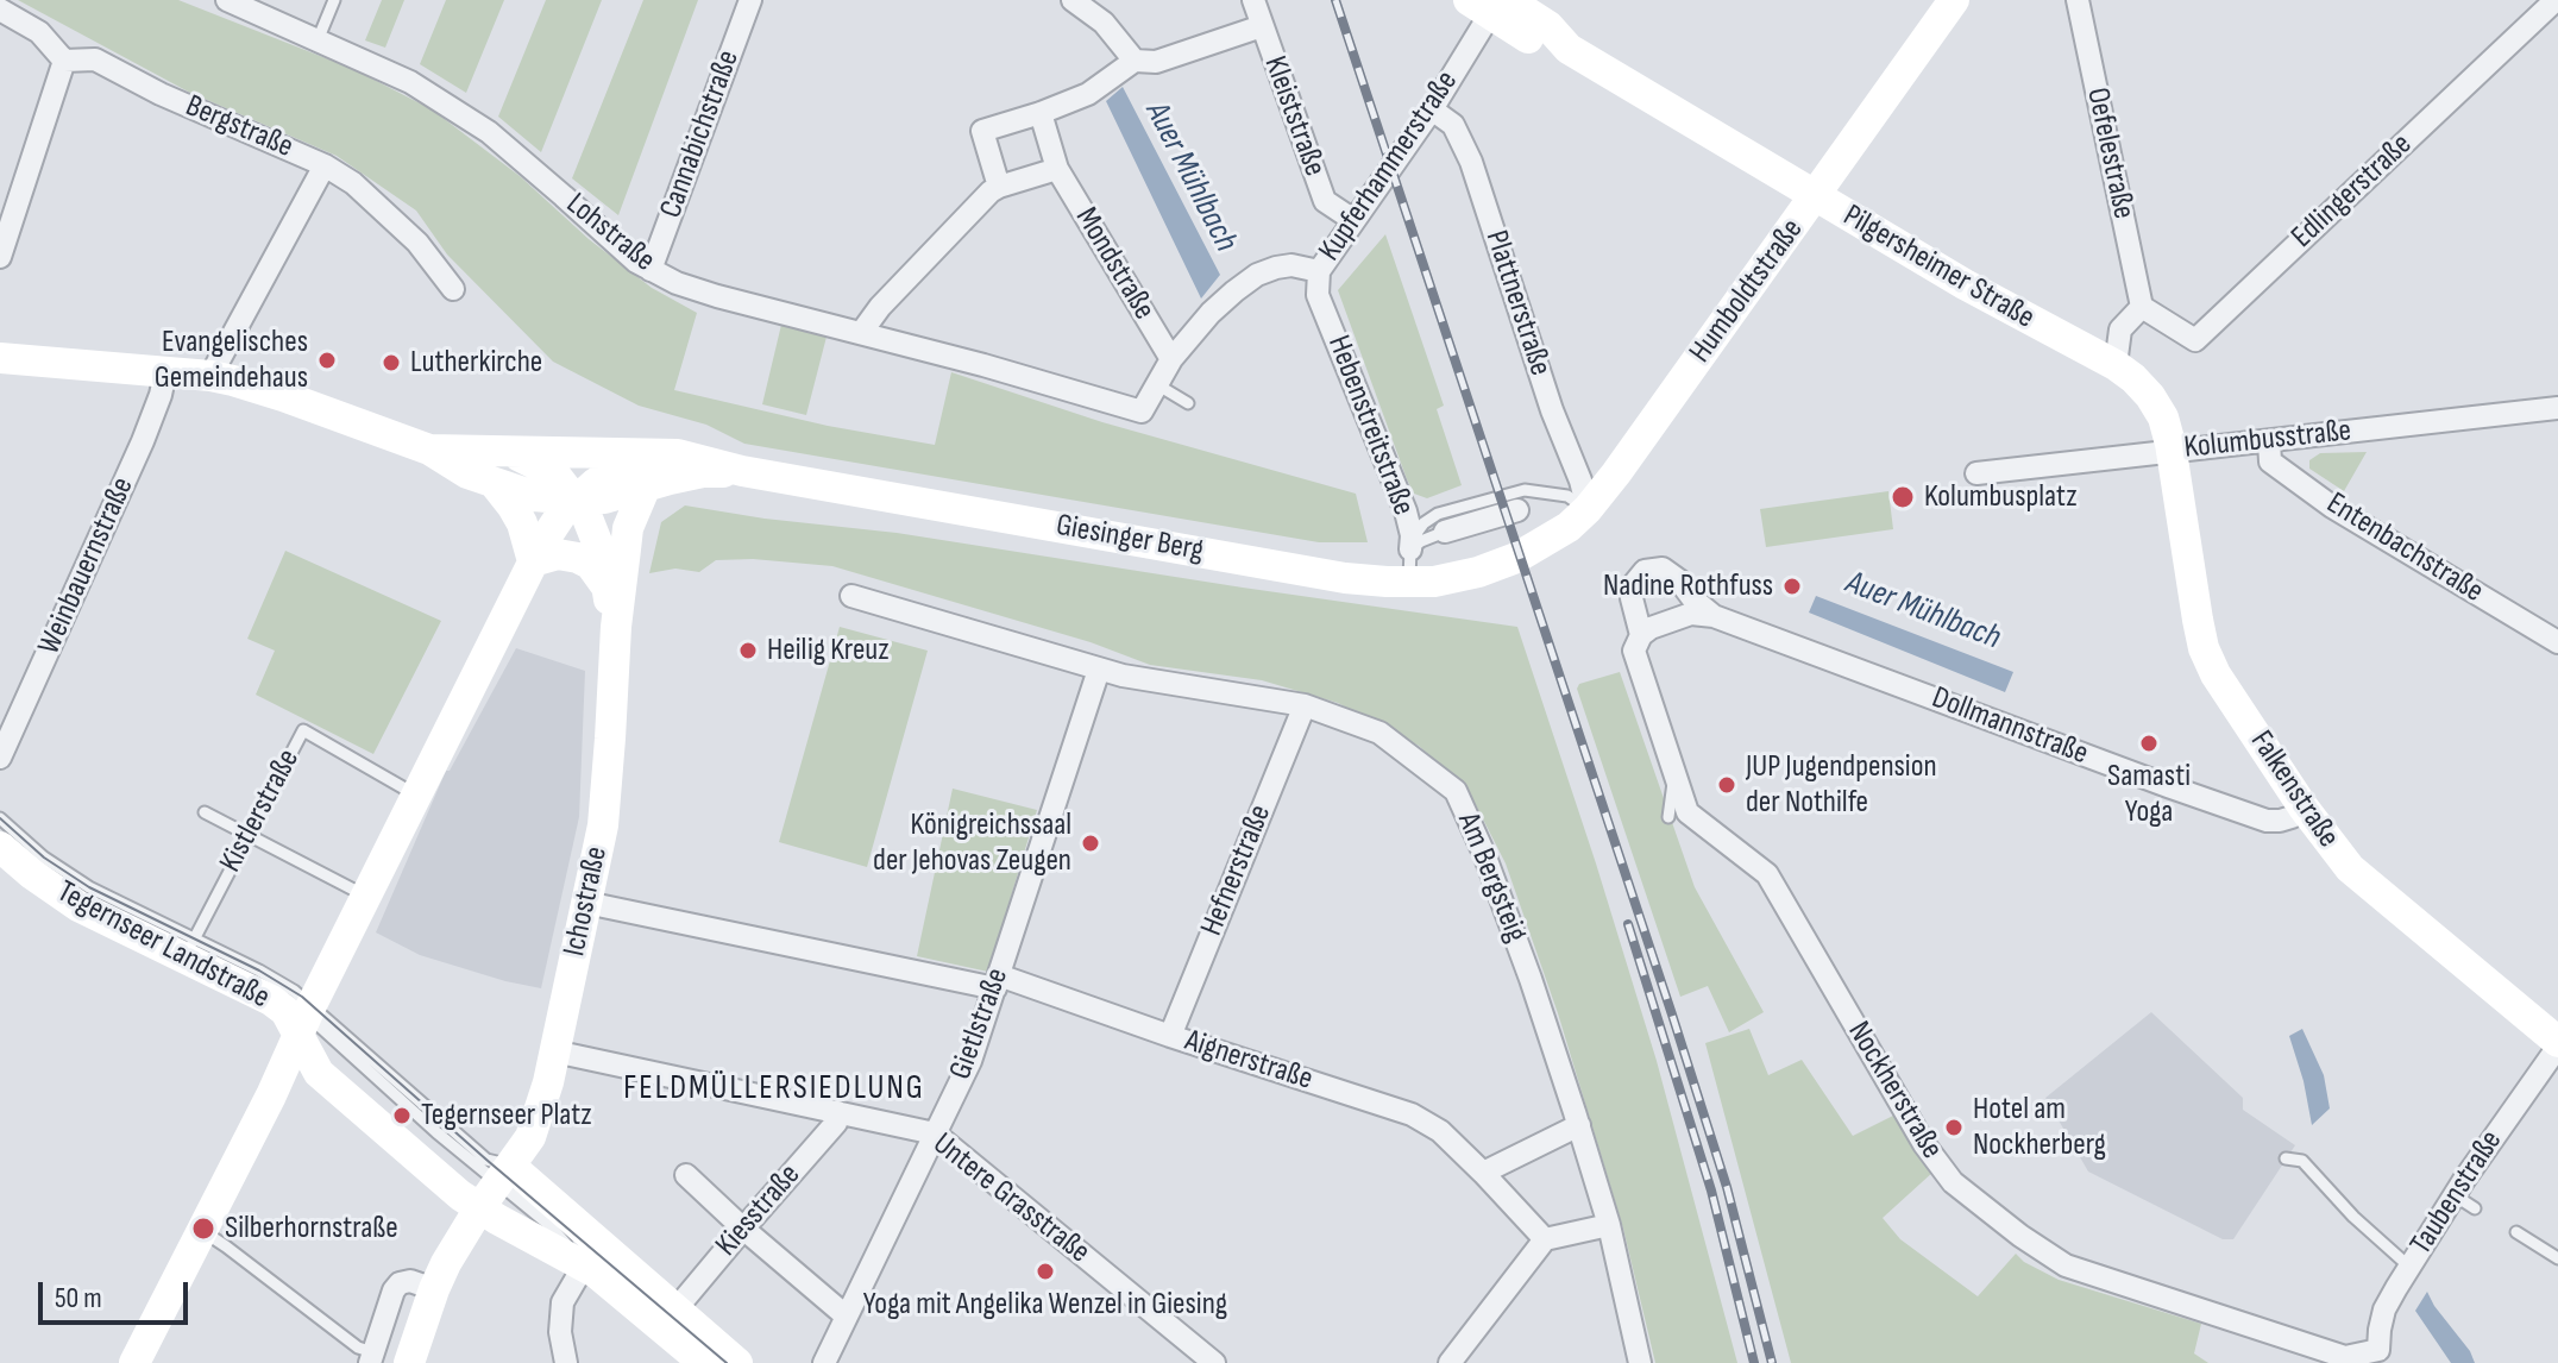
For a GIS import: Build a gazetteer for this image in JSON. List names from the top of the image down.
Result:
{
  "streets": {
    "main road": [
      "Pilgersheimer Straße",
      "Humboldtstraße",
      "Giesinger Berg",
      "Falkenstraße",
      "Ichostraße",
      "Tegernseer Landstraße"
    ],
    "street": [
      "Kleiststraße",
      "Bergstraße",
      "Cannabichstraße",
      "Oefelestraße",
      "Kupferhammerstraße",
      "Edlingerstraße",
      "Lohstraße",
      "Mondstraße",
      "Plattnerstraße",
      "Hebenstreitstraße",
      "Kolumbusstraße",
      "Entenbachstraße",
      "Weinbauernstraße",
      "Dollmannstraße",
      "Hefnerstraße",
      "Am Bergsteig",
      "Gietlstraße",
      "Aignerstraße",
      "Nockherstraße",
      "Taubenstraße",
      "Untere Grasstraße",
      "Kiesstraße"
    ],
    "lane": ["Kistlerstraße"]
  },
  "crossings": [
    ["Kleiststraße", "Kupferhammerstraße"],
    ["Cannabichstraße", "Lohstraße"],
    ["Oefelestraße", "Edlingerstraße"],
    ["Kupferhammerstraße", "Lohstraße"],
    ["Kupferhammerstraße", "Mondstraße"],
    ["Kupferhammerstraße", "Pilgersheimer Straße"],
    ["Kupferhammerstraße", "Plattnerstraße"],
    ["Kupferhammerstraße", "Hebenstreitstraße"],
    ["Pilgersheimer Straße", "Humboldtstraße"],
    ["Pilgersheimer Straße", "Kolumbusstraße"],
    ["Pilgersheimer Straße", "Falkenstraße"],
    ["Humboldtstraße", "Plattnerstraße"],
    ["Humboldtstraße", "Giesinger Berg"],
    ["Hebenstreitstraße", "Giesinger Berg"],
    ["Kolumbusstraße", "Entenbachstraße"],
    ["Kolumbusstraße", "Falkenstraße"],
    ["Giesinger Berg", "Ichostraße"],
    ["Dollmannstraße", "Falkenstraße"],
    ["Dollmannstraße", "Nockherstraße"],
    ["Falkenstraße", "Taubenstraße"],
    ["Kistlerstraße", "Tegernseer Landstraße"],
    ["Hefnerstraße", "Am Bergsteig"],
    ["Hefnerstraße", "Aignerstraße"],
    ["Am Bergsteig", "Gietlstraße"],
    ["Ichostraße", "Tegernseer Landstraße"],
    ["Ichostraße", "Aignerstraße"],
    ["Ichostraße", "Untere Grasstraße"],
    ["Gietlstraße", "Aignerstraße"],
    ["Gietlstraße", "Untere Grasstraße"],
    ["Nockherstraße", "Taubenstraße"],
    ["Untere Grasstraße", "Kiesstraße"]
  ],
  "districts": ["FELDMÜLLERSIEDLUNG"],
  "water": ["Auer Mühlbach"],
  "places": [
    "Evangelisches Gemeindehaus",
    "Lutherkirche",
    "Kolumbusplatz",
    "Nadine Rothfuss",
    "Heilig Kreuz",
    "Samasti Yoga",
    "JUP Jugendpension der Nothilfe",
    "Königreichssaal der Jehovas Zeugen",
    "Tegernseer Platz",
    "Hotel am Nockherberg",
    "Silberhornstraße",
    "Yoga mit Angelika Wenzel in Giesing"
  ],
  "scale_bar": "50 m"
}
